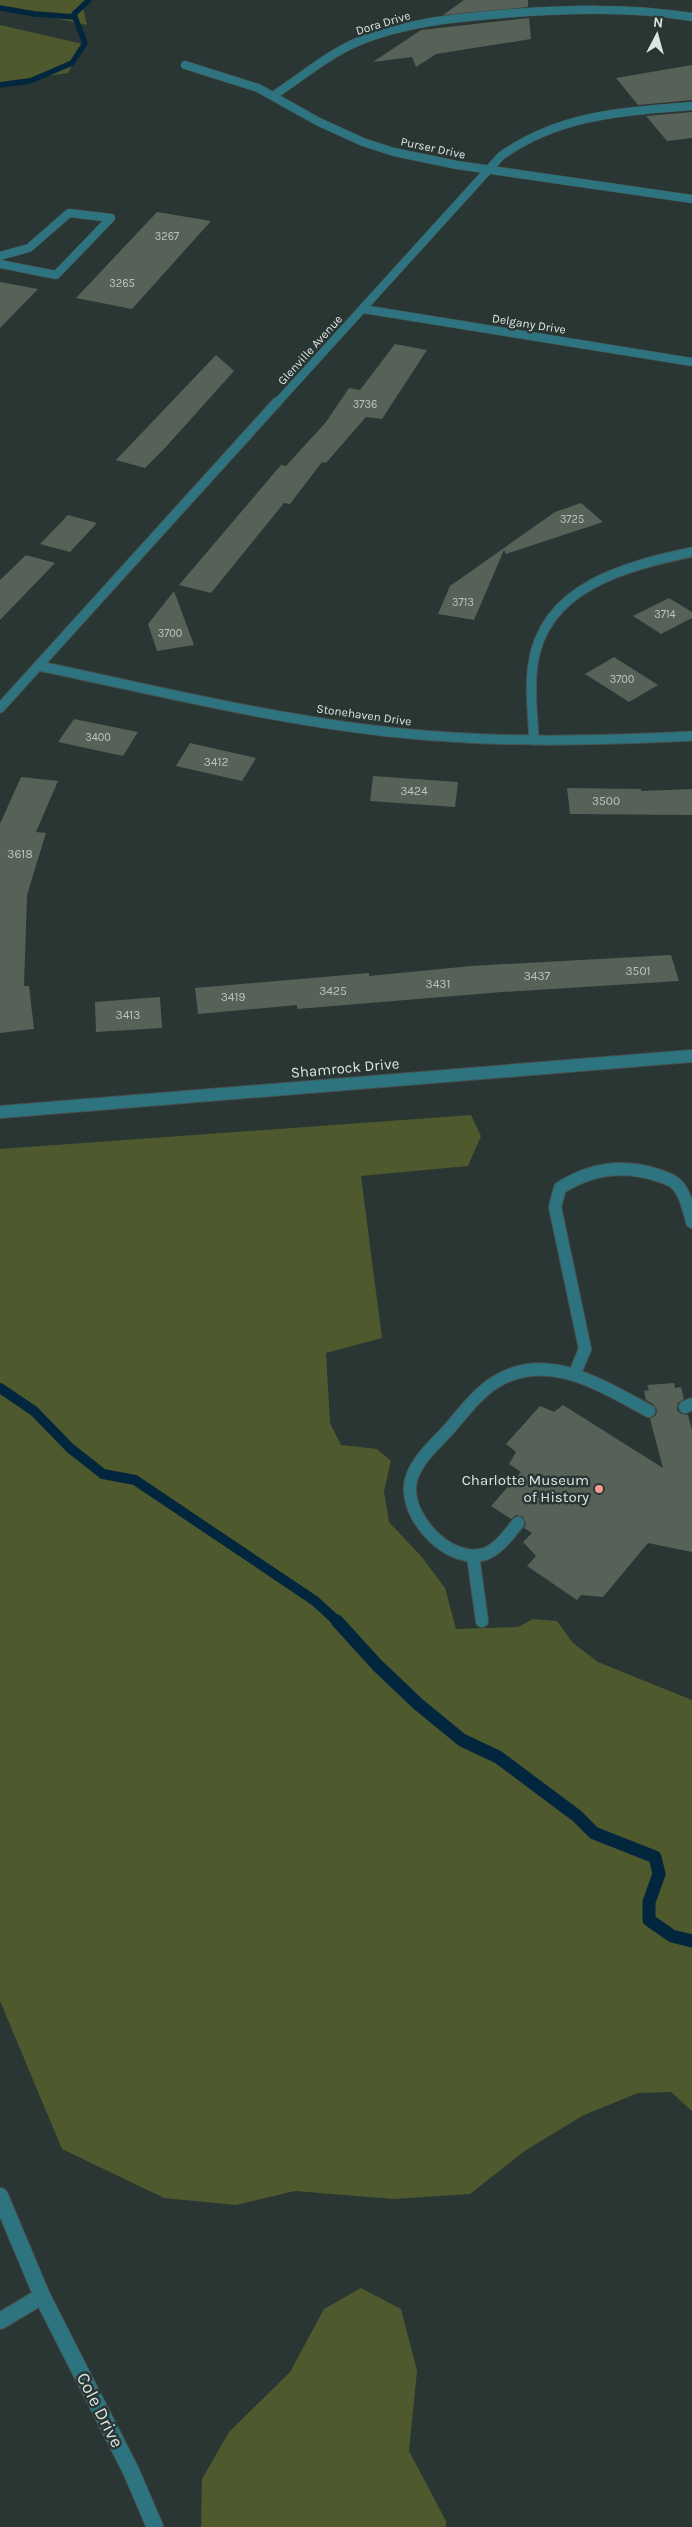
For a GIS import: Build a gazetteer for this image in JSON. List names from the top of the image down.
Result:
{
  "streets": {
    "street": [
      "Dora Drive",
      "Purser Drive",
      "Delgany Drive",
      "Glenville Avenue",
      "Stonehaven Drive",
      "Shamrock Drive",
      "Cole Drive"
    ]
  },
  "crossings": [
    ["Dora Drive", "Purser Drive"],
    ["Purser Drive", "Glenville Avenue"],
    ["Delgany Drive", "Glenville Avenue"],
    ["Glenville Avenue", "Stonehaven Drive"]
  ],
  "places": ["Charlotte Museum of History"],
  "house_numbers": [
    "3267",
    "3265",
    "3736",
    "3725",
    "3713",
    "3714",
    "3700",
    "3700",
    "3400",
    "3412",
    "3424",
    "3500",
    "3618",
    "3501",
    "3437",
    "3431",
    "3425",
    "3419",
    "3413"
  ],
  "north": "top"
}
